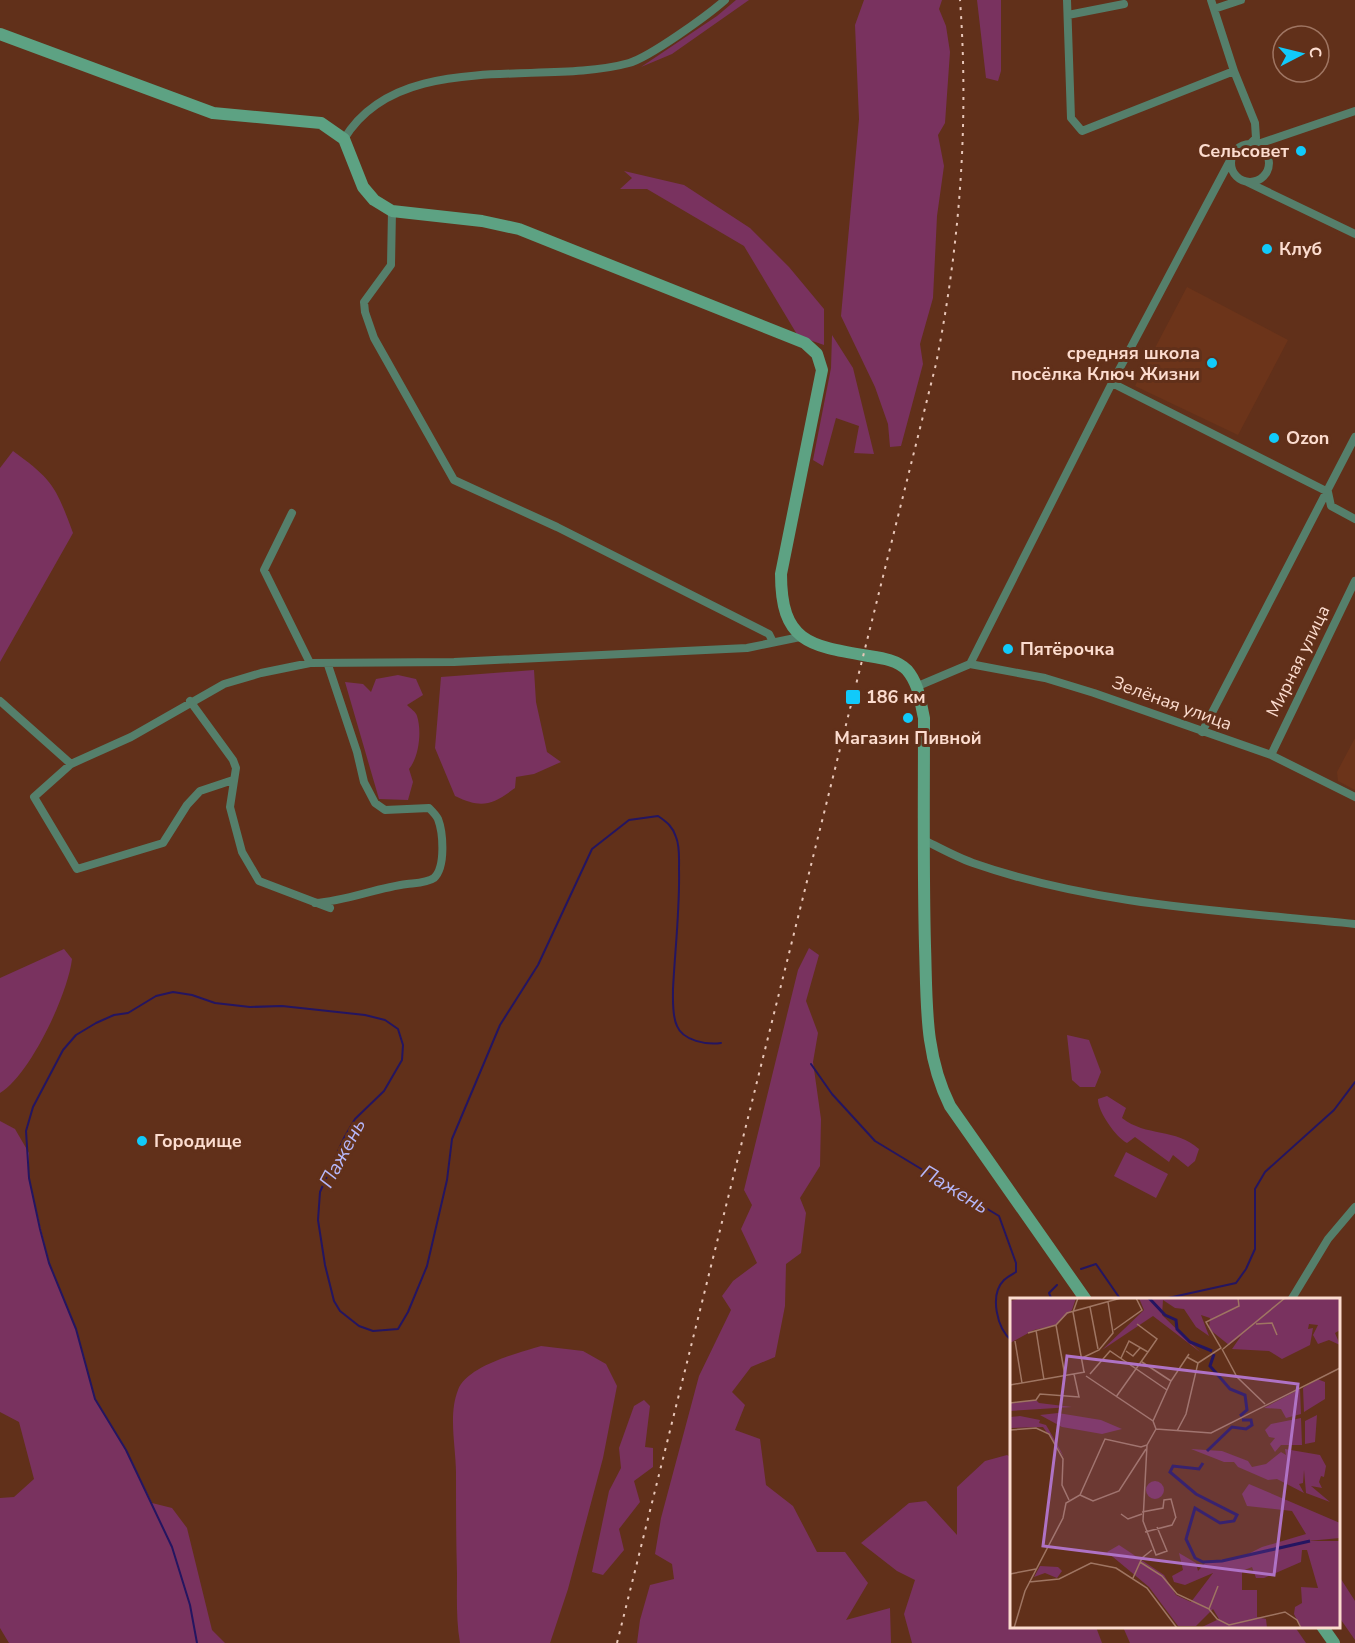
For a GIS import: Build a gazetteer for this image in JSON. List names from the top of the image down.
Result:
{
  "streets": {
    "street": ["Мирная улица", "Зелёная улица"]
  },
  "crossings": [
    ["Мирная улица", "Зелёная улица"]
  ],
  "water": ["Пажень"],
  "places": {
    "other": [
      "Сельсовет",
      "Клуб",
      "средняя школа посёлка Ключ Жизни",
      "Ozon",
      "Пятёрочка",
      "Магазин Пивной",
      "Городище"
    ],
    "transit": ["186 км"]
  },
  "north": "right"
}
